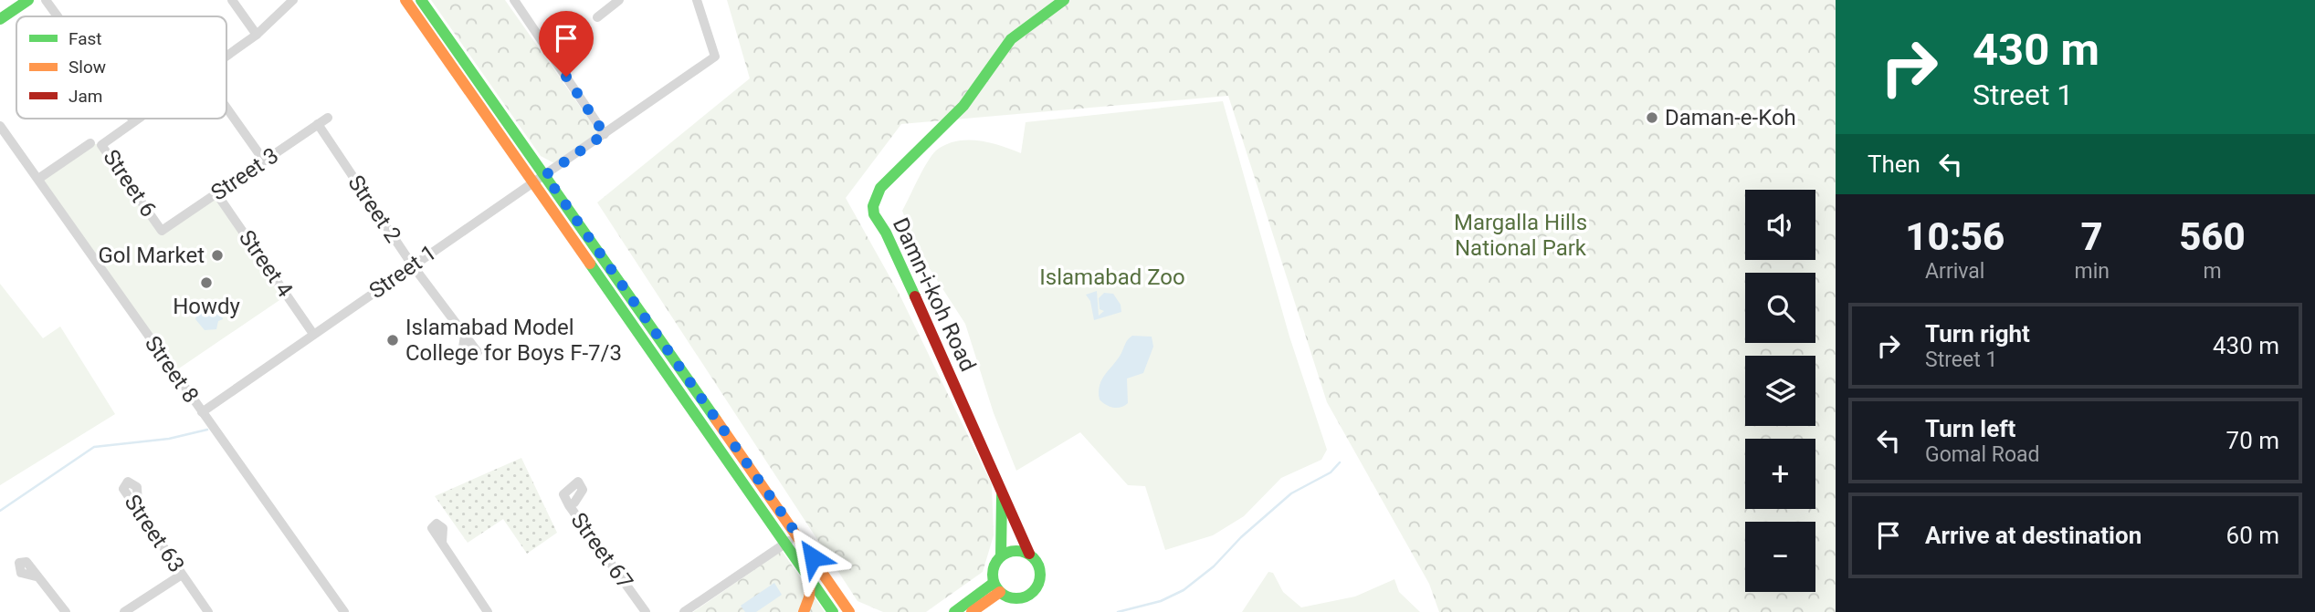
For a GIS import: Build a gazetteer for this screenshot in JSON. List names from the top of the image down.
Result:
{
  "streets": {
    "main road": ["Damn-i-koh Road"],
    "street": [
      "Street 3",
      "Street 6",
      "Street 2",
      "Street 4",
      "Street 1",
      "Street 8",
      "Street 63",
      "Street 67"
    ]
  },
  "crossings": [
    ["Street 3", "Street 6"],
    ["Street 3", "Street 2"],
    ["Street 3", "Street 4"],
    ["Street 2", "Street 1"],
    ["Street 4", "Street 1"],
    ["Street 1", "Street 8"]
  ],
  "parks": ["Margalla Hills National Park", "Islamabad Zoo"],
  "places": [
    "Daman-e-Koh",
    "Gol Market",
    "Howdy",
    "Islamabad Model College for Boys F-7/3"
  ],
  "legend": ["Fast", "Slow", "Jam"],
  "page": {
    "turn": ["430 m", "Street 1"],
    "then": "Then",
    "map_buttons": ["+", "−"],
    "eta": [
      "10:56",
      "Arrival",
      "7",
      "min",
      "560",
      "m"
    ],
    "list": [
      {
        "name": "Turn right",
        "note": "Street 1",
        "value": "430 m"
      },
      {
        "name": "Turn left",
        "note": "Gomal Road",
        "value": "70 m"
      },
      {
        "name": "Arrive at destination",
        "value": "60 m"
      }
    ]
  }
}
